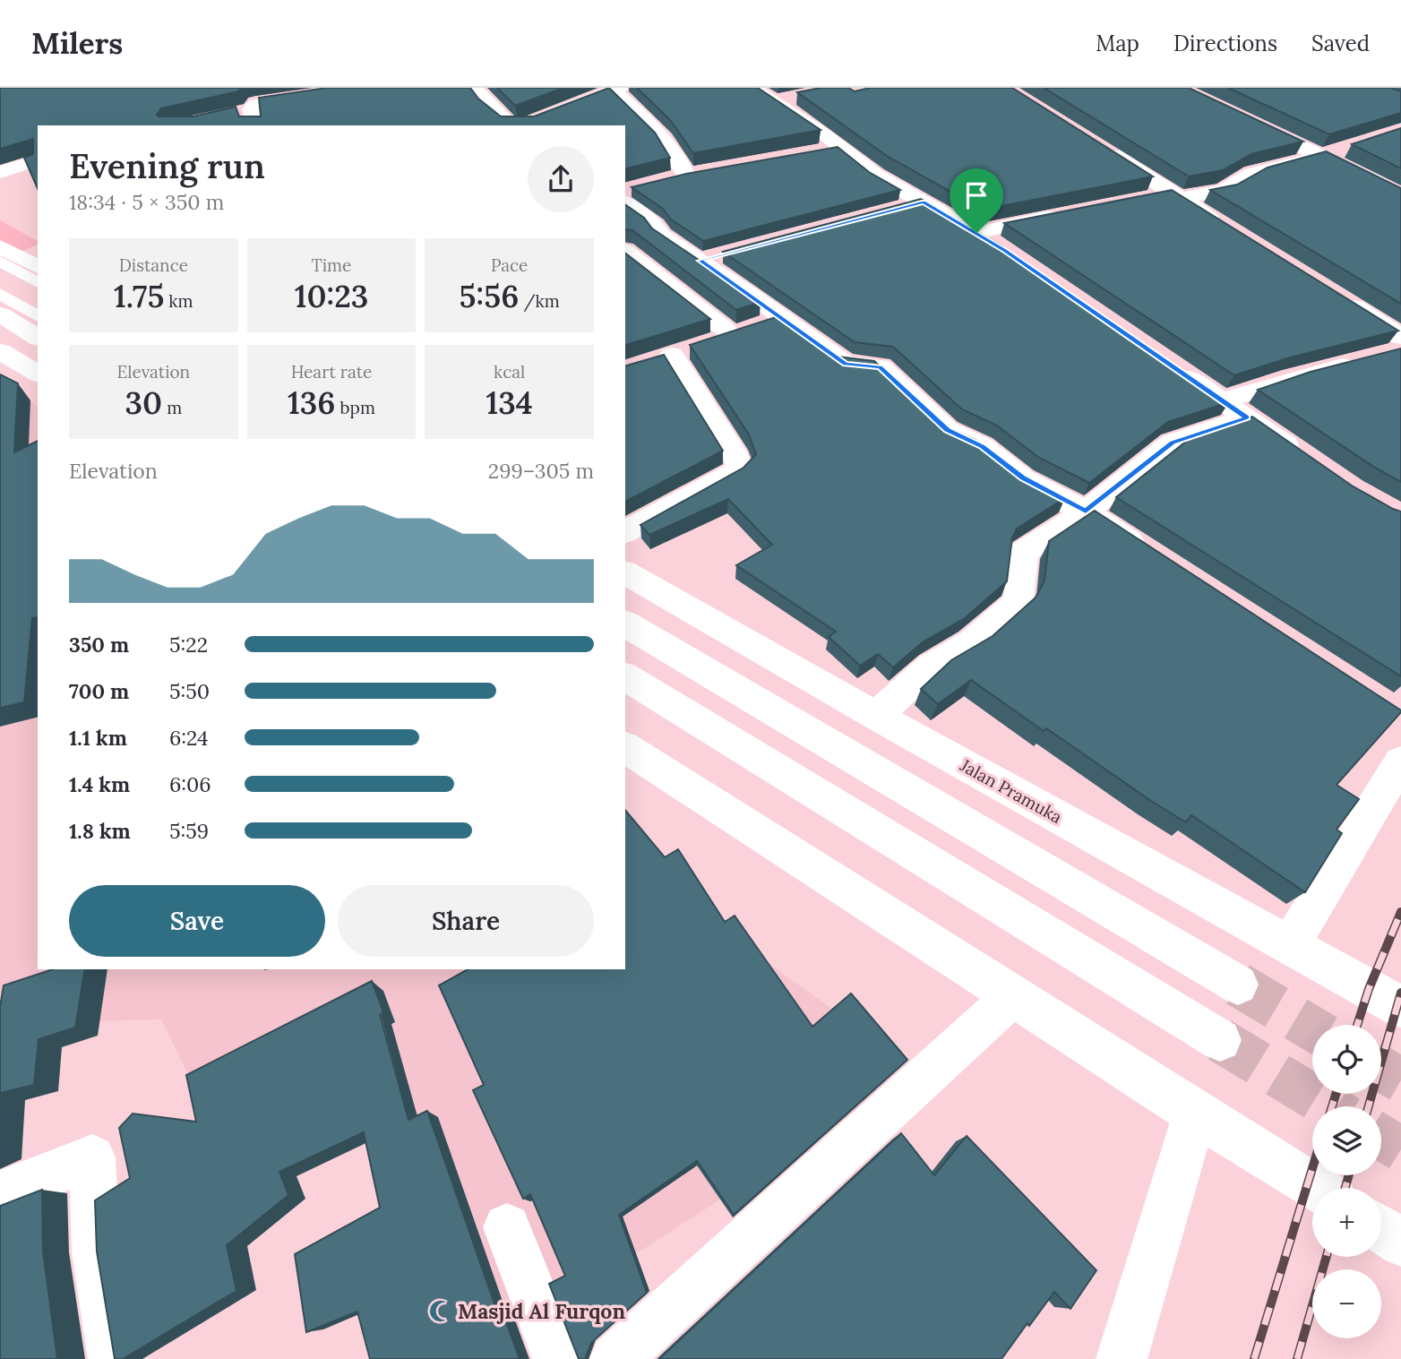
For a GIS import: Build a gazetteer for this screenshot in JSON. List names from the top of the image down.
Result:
{
  "streets": {
    "street": ["Jalan Pramuka"]
  },
  "places": {
    "mosque": ["Masjid Al Furqon"]
  },
  "page": {
    "header": "Milers",
    "nav": ["Map", "Directions", "Saved"],
    "heading": ["Evening run", "18:34 · 5 × 350 m"],
    "stats": [
      ["Distance", "1.75 km"],
      ["Time", "10:23"],
      ["Pace", "5:56 /km"],
      ["Elevation", "30 m"],
      ["Heart rate", "136 bpm"],
      ["kcal", "134"]
    ],
    "chart": ["Elevation", "299–305 m"],
    "list": [
      {
        "name": "350 m",
        "note": "5:22"
      },
      {
        "name": "700 m",
        "note": "5:50"
      },
      {
        "name": "1.1 km",
        "note": "6:24"
      },
      {
        "name": "1.4 km",
        "note": "6:06"
      },
      {
        "name": "1.8 km",
        "note": "5:59"
      }
    ],
    "buttons": ["Save", "Share"],
    "map_buttons": ["+", "−"]
  }
}
